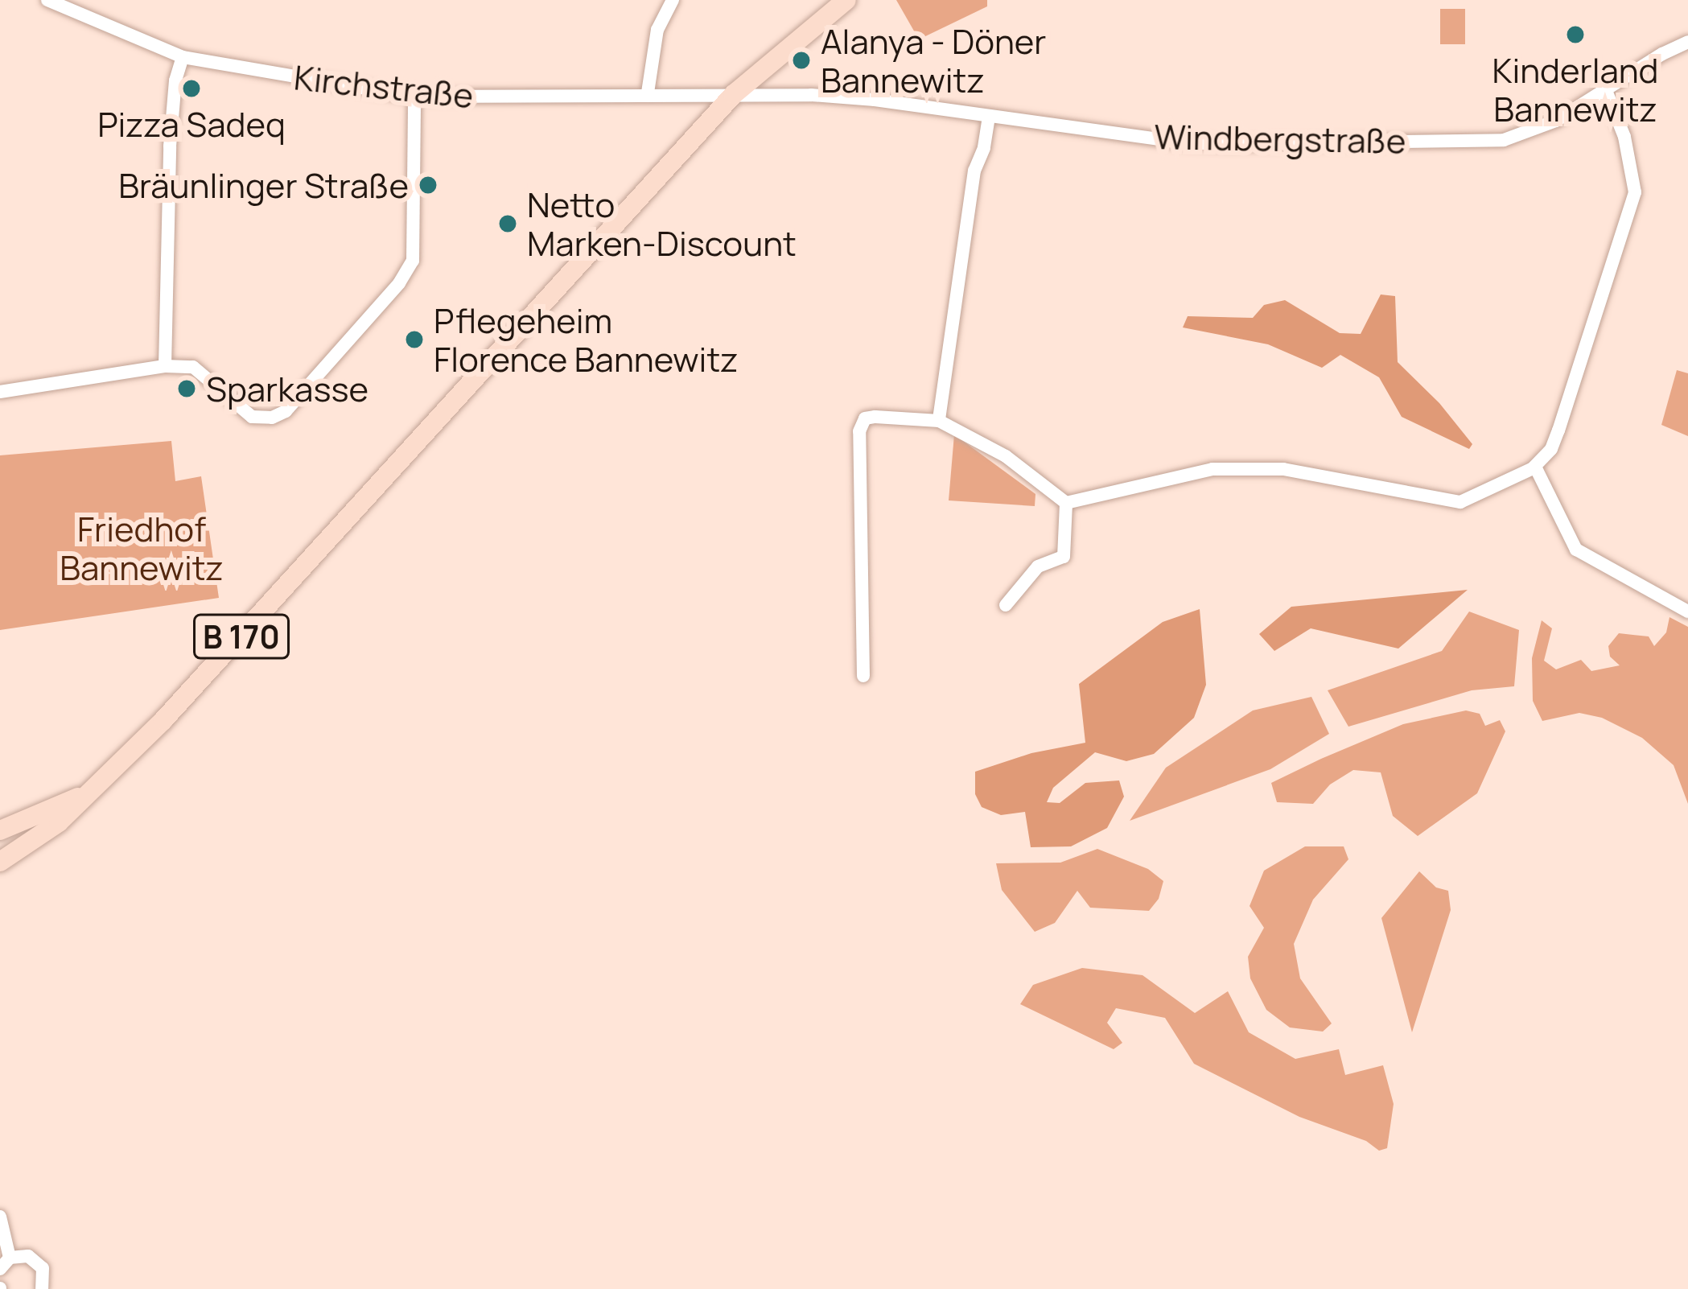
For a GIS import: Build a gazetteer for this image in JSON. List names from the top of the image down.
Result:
{
  "streets": {
    "main road": ["B 170"],
    "street": ["Kirchstraße", "Windbergstraße"]
  },
  "crossings": [
    ["Kirchstraße", "Windbergstraße"],
    ["Kirchstraße", "B 170"],
    ["Windbergstraße", "B 170"]
  ],
  "parks": ["Friedhof Bannewitz"],
  "places": [
    "Kinderland Bannewitz",
    "Alanya - Döner Bannewitz",
    "Pizza Sadeq",
    "Bräunlinger Straße",
    "Netto Marken-Discount",
    "Pflegeheim Florence Bannewitz",
    "Sparkasse"
  ]
}
